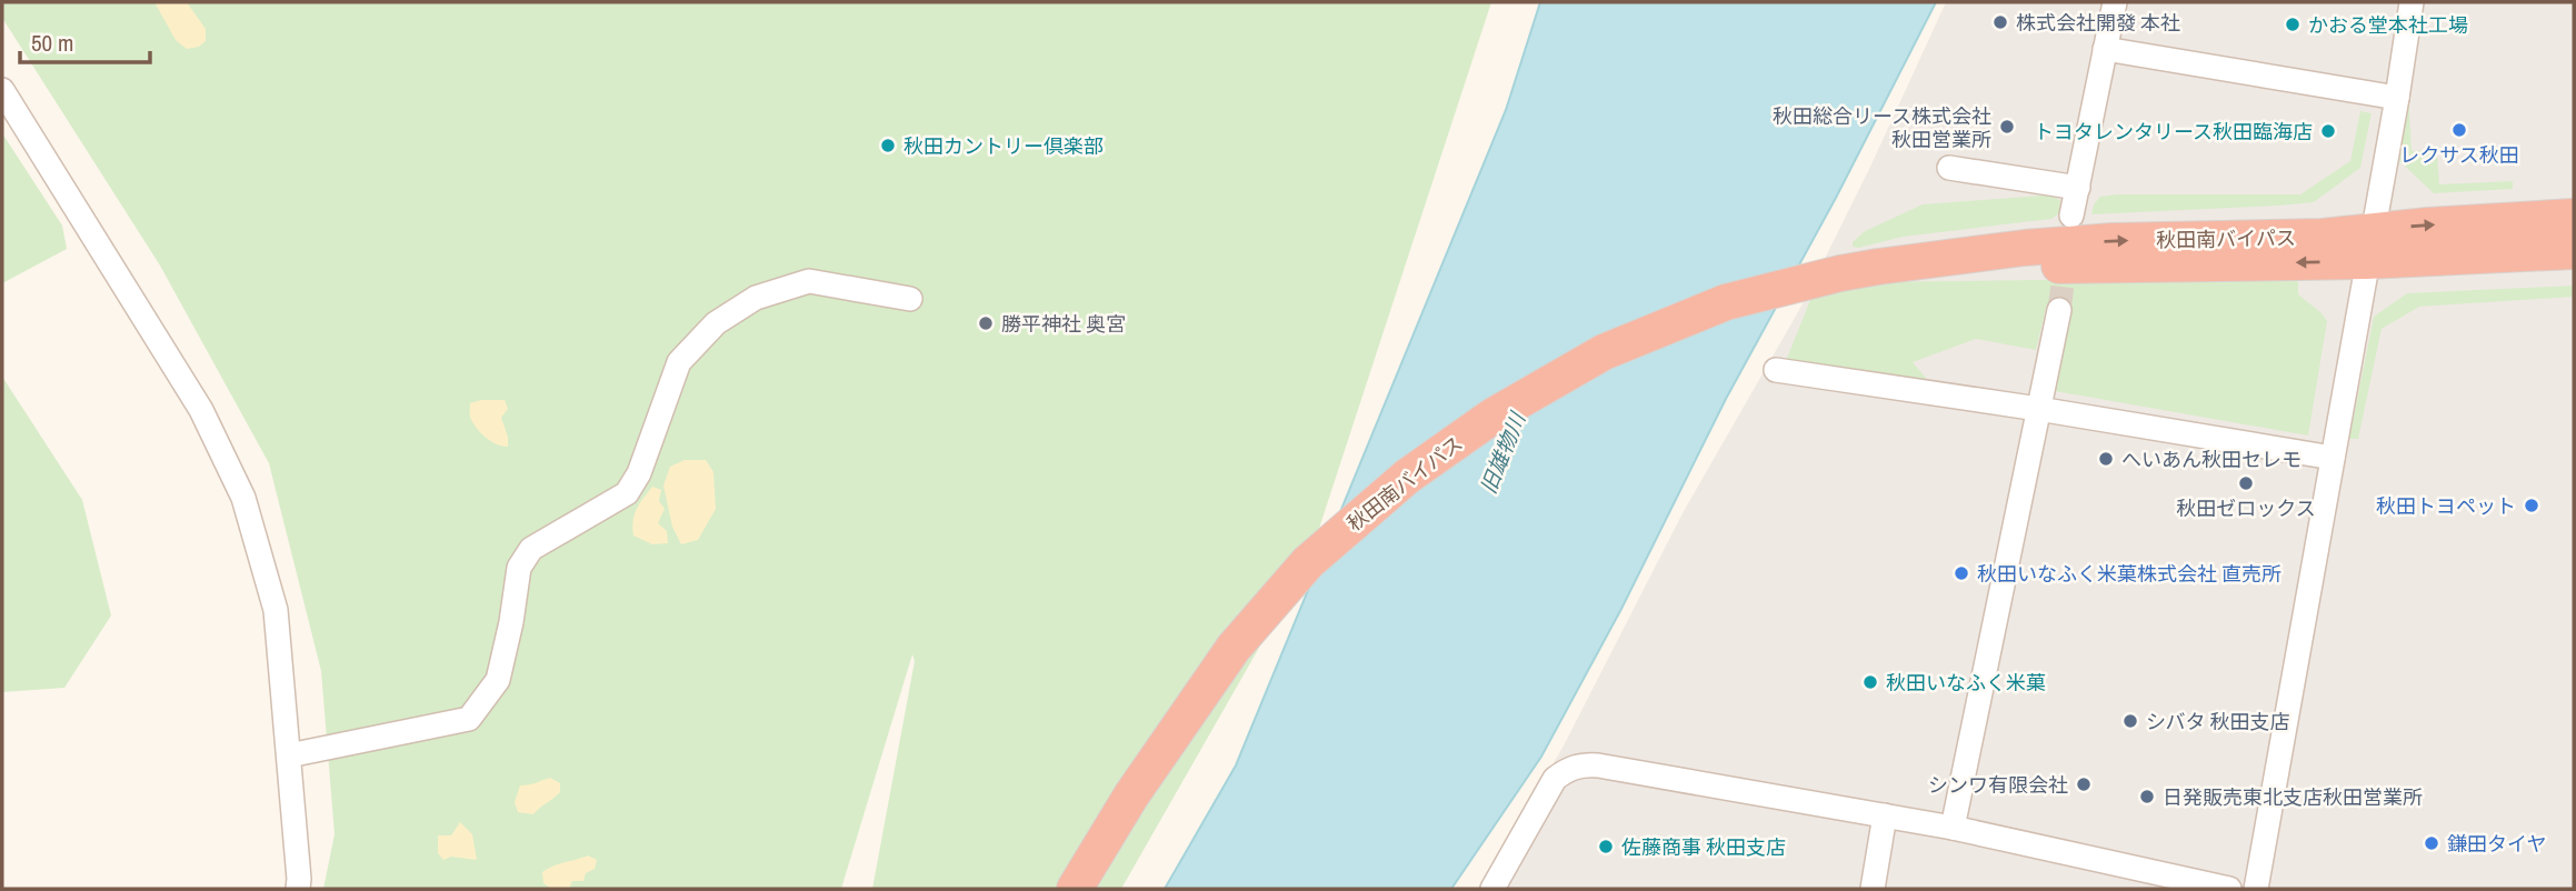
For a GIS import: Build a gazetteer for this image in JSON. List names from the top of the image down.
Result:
{
  "streets": {
    "highway": ["秋田南バイパス"]
  },
  "water": ["旧雄物川"],
  "places": [
    "株式会社開發 本社",
    "かおる堂本社工場",
    "秋田総合リース株式会社 秋田営業所",
    "レクサス秋田",
    "トヨタレンタリース秋田臨海店",
    "秋田カントリー倶楽部",
    "勝平神社 奥宮",
    "へいあん秋田セレモ",
    "秋田ゼロックス",
    "秋田トヨペット",
    "秋田いなふく米菓株式会社 直売所",
    "秋田いなふく米菓",
    "シバタ 秋田支店",
    "シンワ有限会社",
    "日発販売東北支店秋田営業所",
    "鎌田タイヤ",
    "佐藤商事 秋田支店"
  ],
  "scale_bar": "50 m"
}
